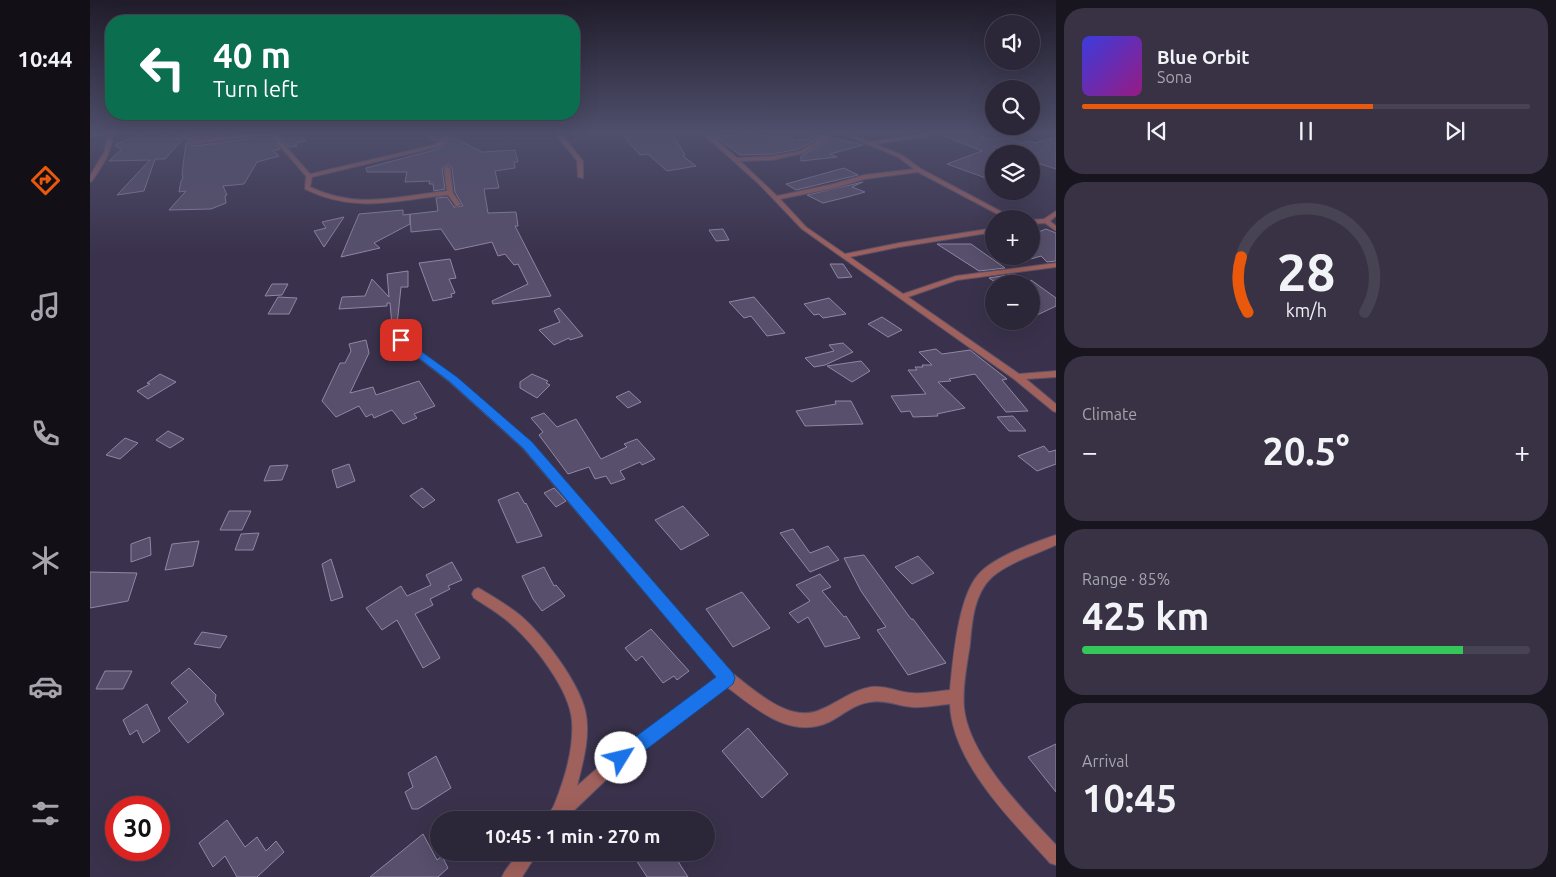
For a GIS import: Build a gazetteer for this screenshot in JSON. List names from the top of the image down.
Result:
{
  "page": {
    "tabs": "10:44",
    "map_buttons": ["+", "−"],
    "turn": ["40 m", "Turn left"],
    "song": ["Blue Orbit", "Sona"],
    "tile": [
      "Climate",
      ["Range · 85%", "425 km"],
      ["Arrival", "10:45"]
    ],
    "heat": ["−", "20.5°", "+"],
    "limit": "30",
    "trip": "10:45 · 1 min · 270 m",
    "gauge": ["28", "km/h"]
  }
}
